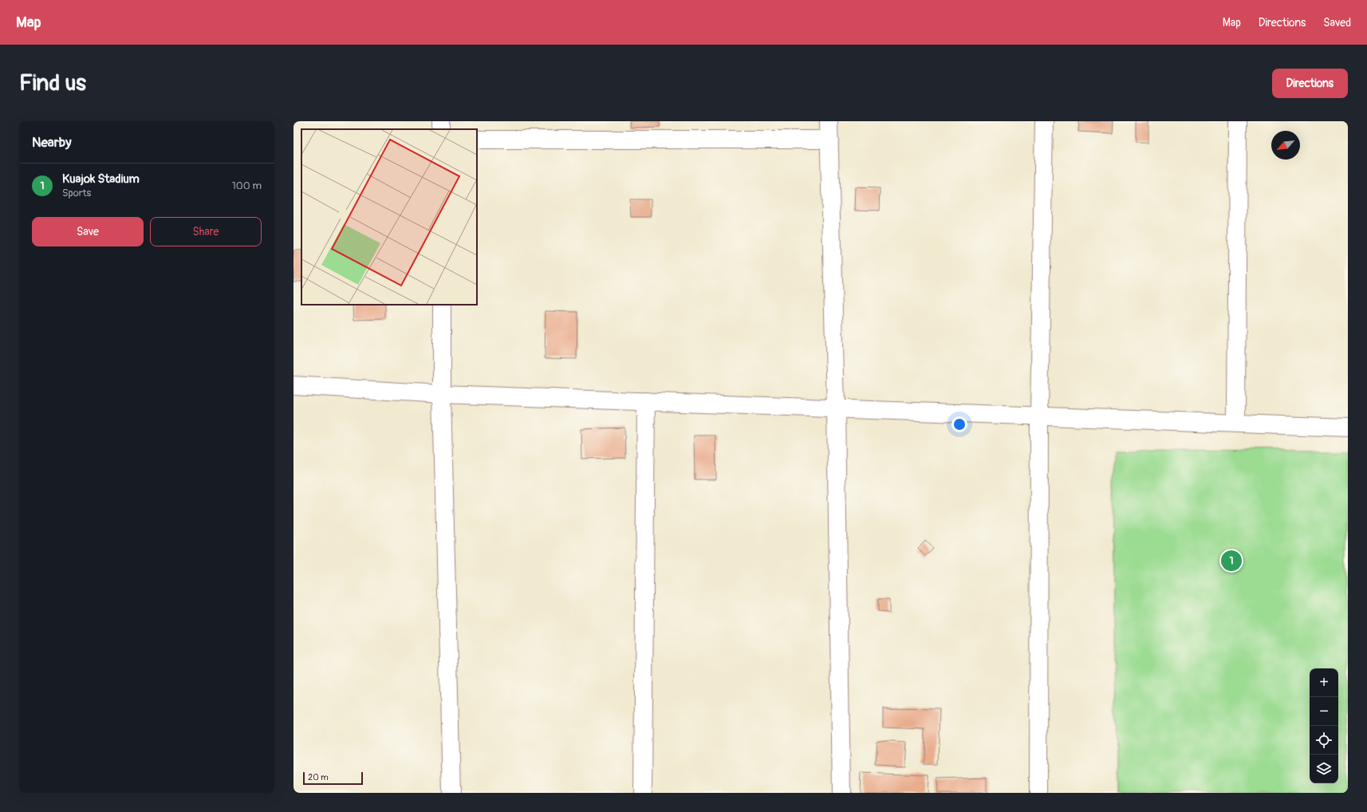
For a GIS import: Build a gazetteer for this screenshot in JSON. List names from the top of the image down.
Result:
{
  "scale_bar": "20 m",
  "north": "bottom left",
  "page": {
    "header": "Map",
    "nav": ["Map", "Directions", "Saved"],
    "buttons": [
      "Directions",
      ["Save", "Share"]
    ],
    "title": "Find us",
    "heading": "Nearby",
    "list": [
      {
        "mark": "1",
        "name": "Kuajok Stadium",
        "note": "Sports",
        "value": "100 m"
      }
    ],
    "pins": "1",
    "map_buttons": ["+", "−"],
    "scale": "20 m"
  }
}
